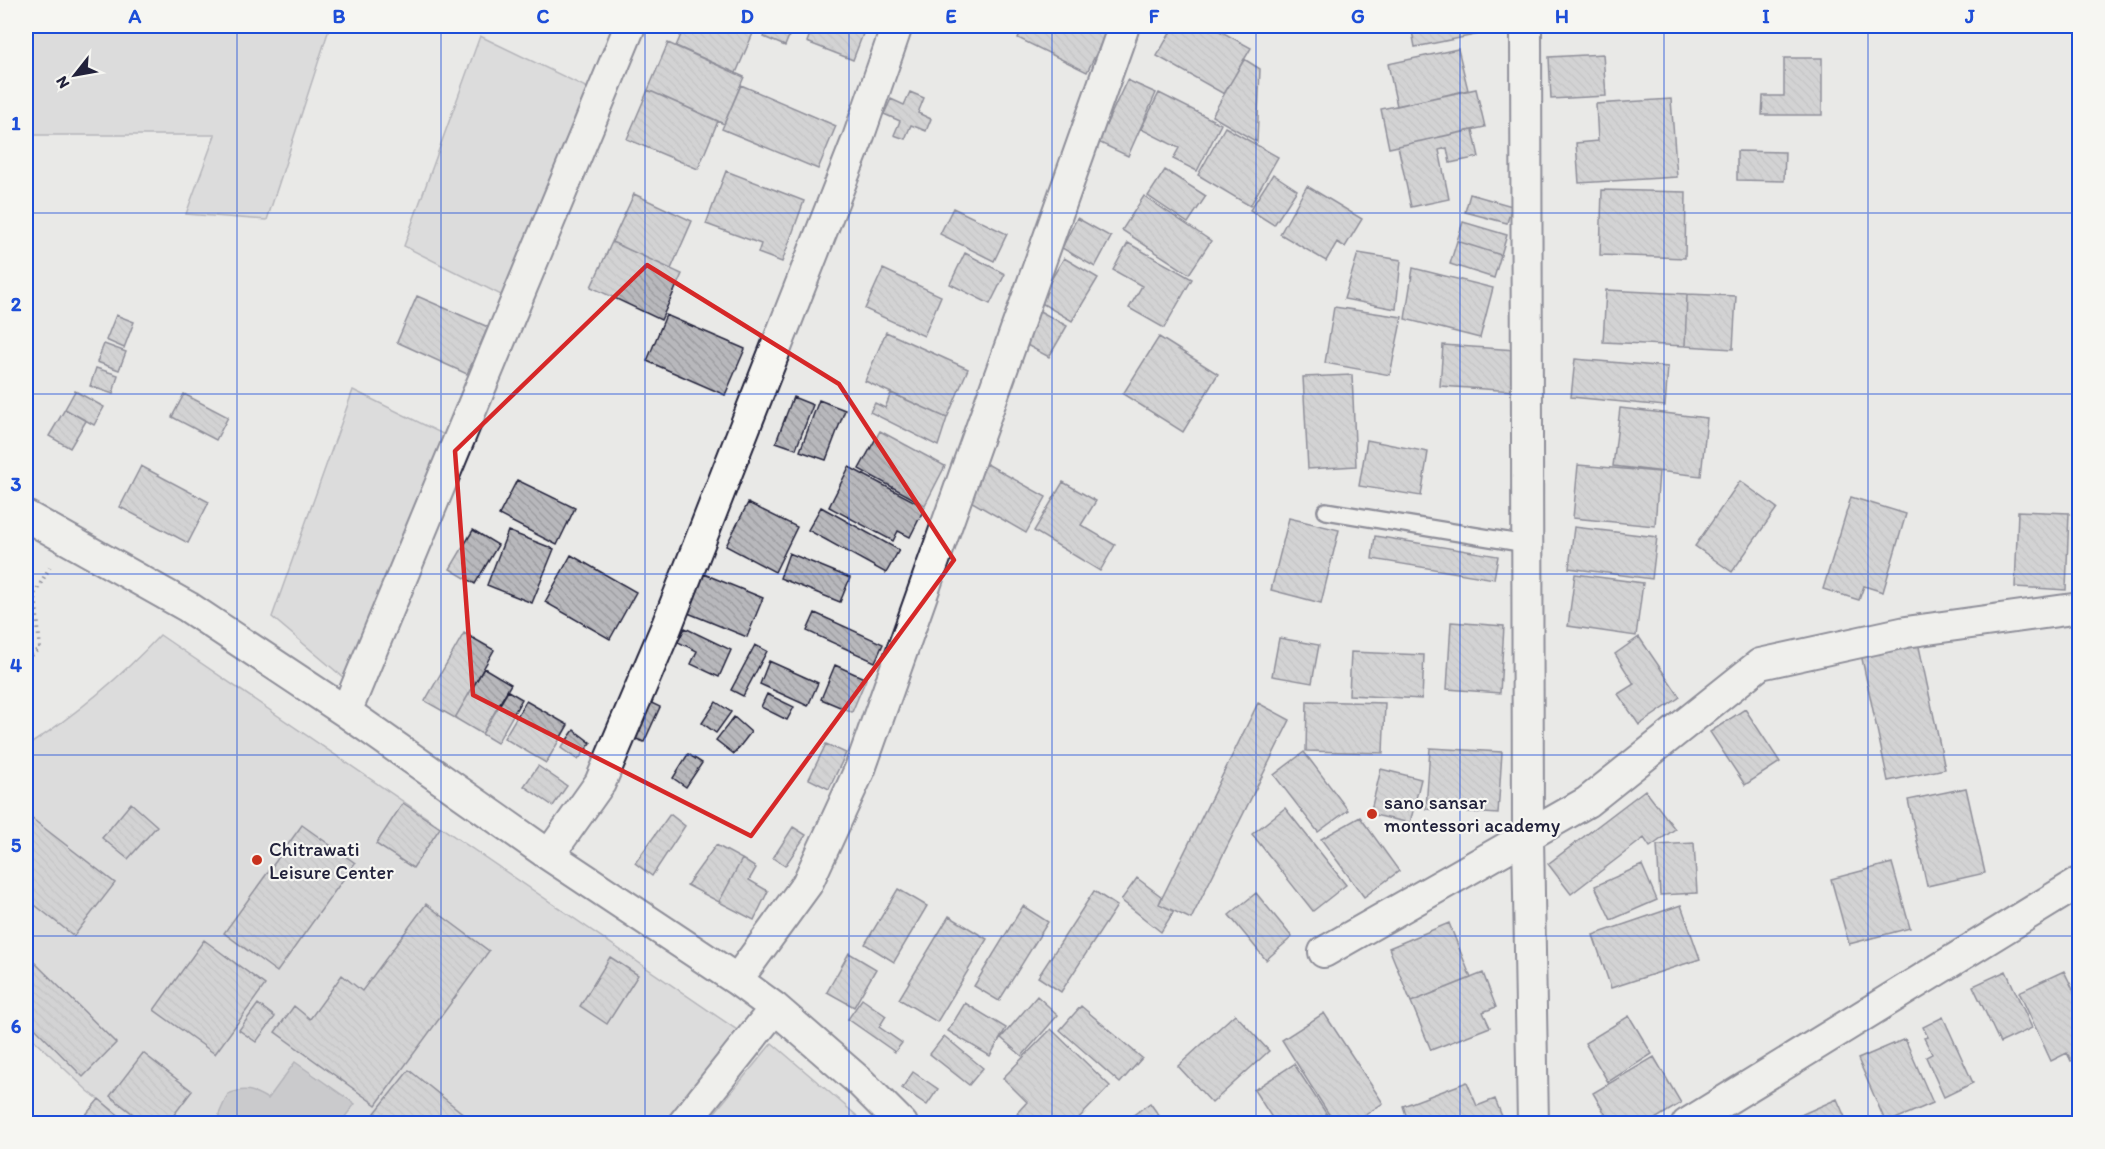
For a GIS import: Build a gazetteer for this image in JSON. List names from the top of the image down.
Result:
{
  "places": ["sano sansar montessori academy", "Chitrawati Leisure Center"],
  "north": "bottom left",
  "grid": {
    "columns": [
      "A",
      "B",
      "C",
      "D",
      "E",
      "F",
      "G",
      "H",
      "I",
      "J"
    ],
    "rows": [
      "1",
      "2",
      "3",
      "4",
      "5",
      "6"
    ]
  }
}
